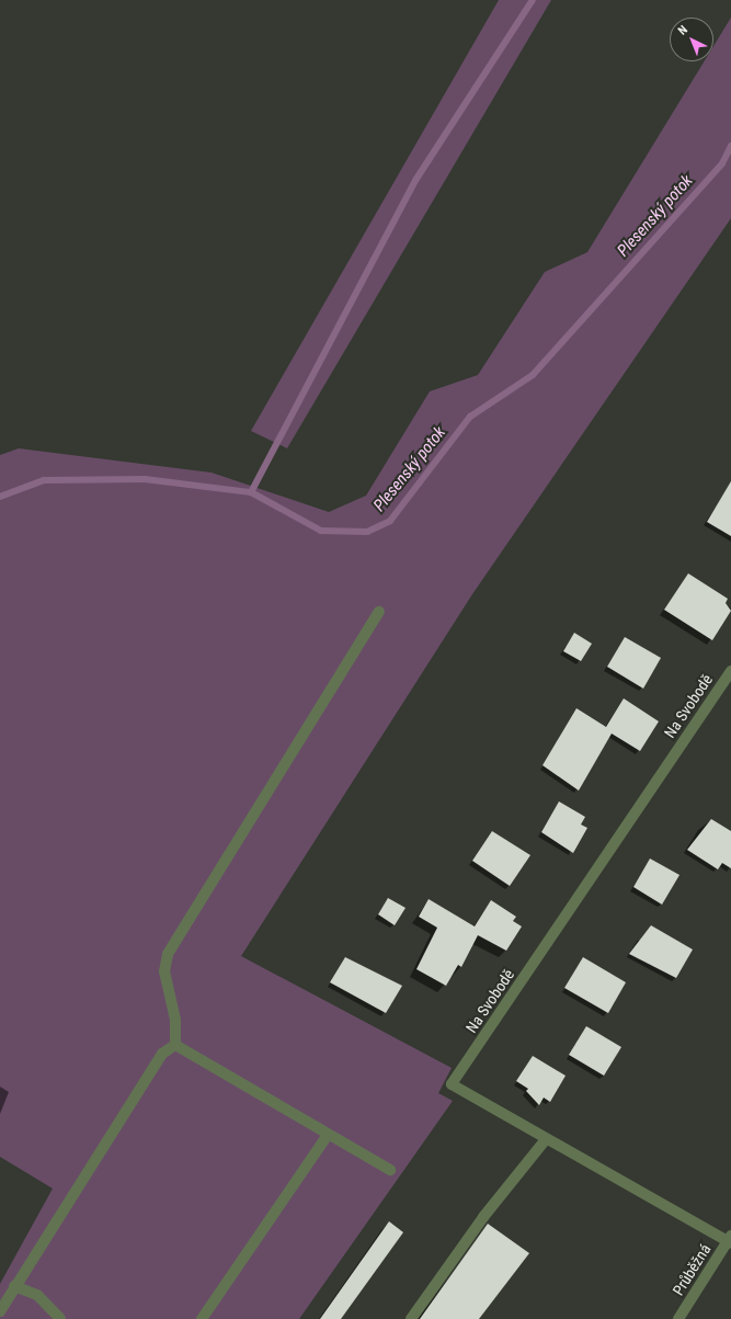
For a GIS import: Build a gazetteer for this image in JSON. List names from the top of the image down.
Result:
{
  "streets": {
    "street": ["Na Svobodě", "Průběžná"]
  },
  "crossings": [
    ["Na Svobodě", "Průběžná"]
  ],
  "water": ["Plesenský potok"],
  "north": "top left"
}
